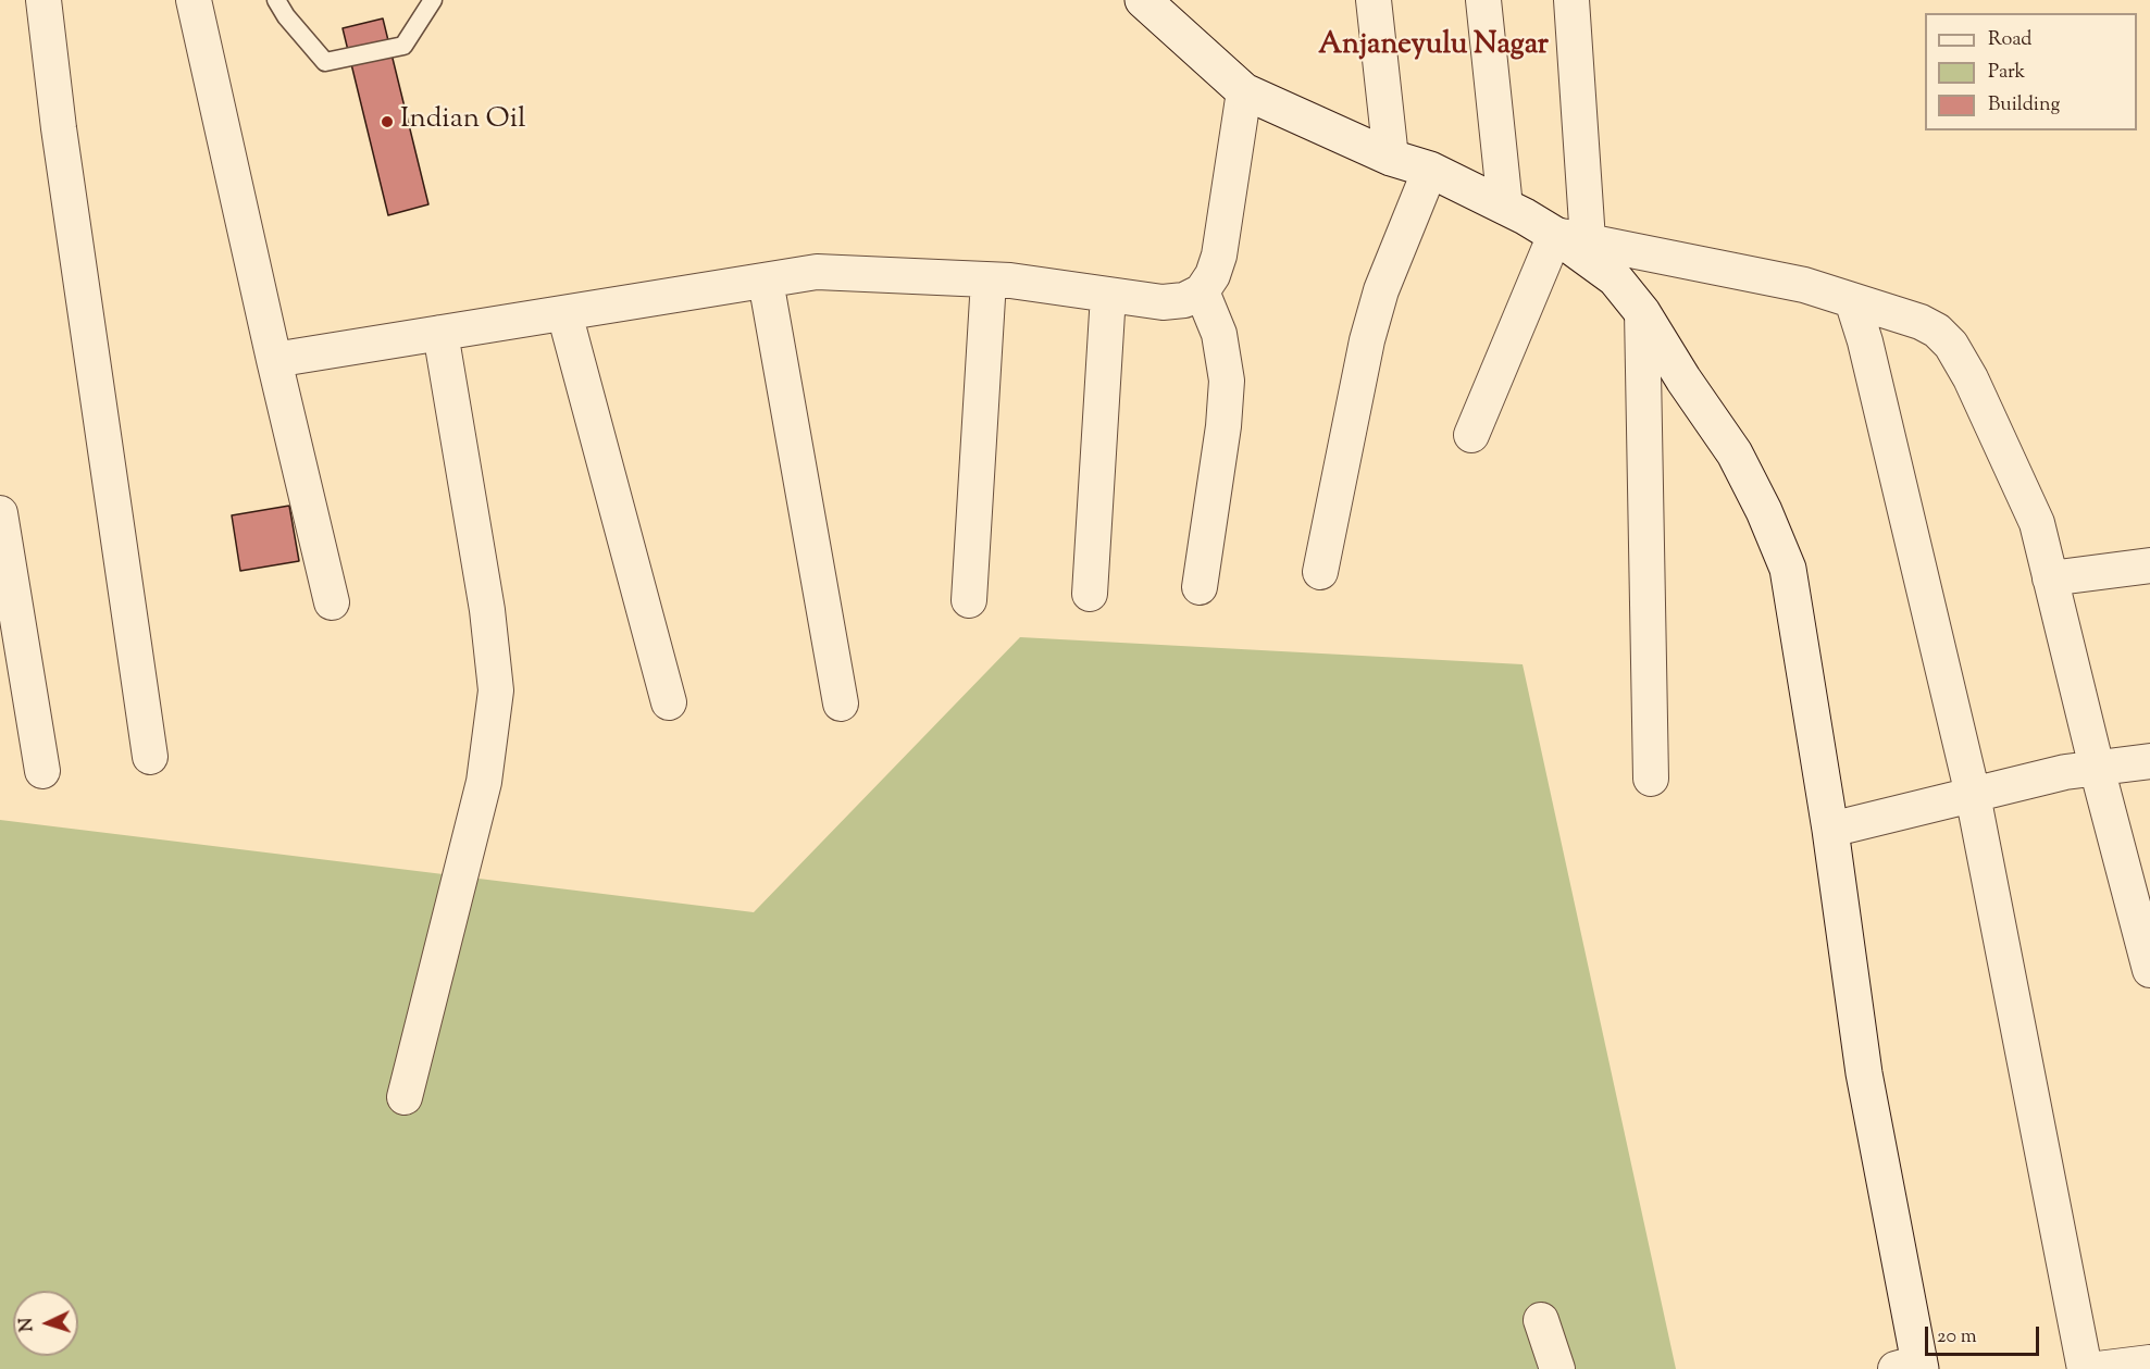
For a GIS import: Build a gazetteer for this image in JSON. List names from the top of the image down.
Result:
{
  "districts": ["Anjaneyulu Nagar"],
  "places": ["Indian Oil"],
  "legend": ["Road", "Park", "Building"],
  "scale_bar": "20 m",
  "north": "left"
}
